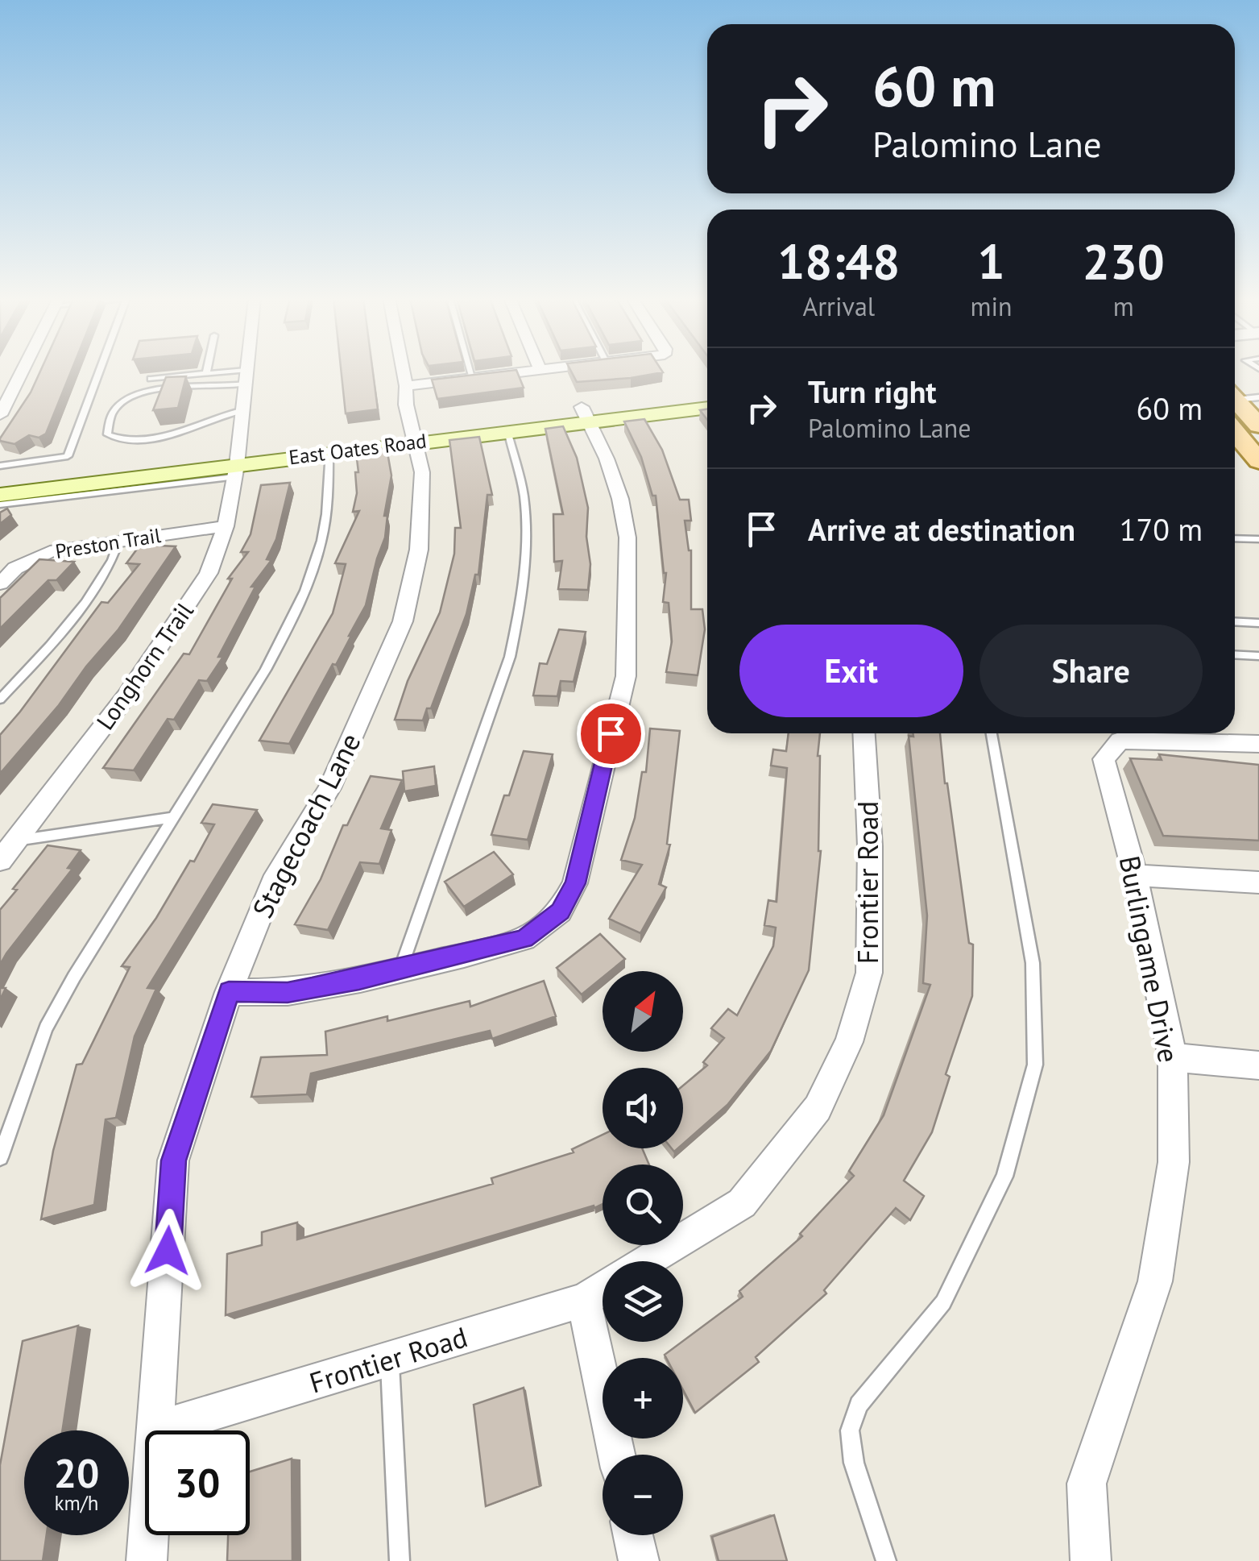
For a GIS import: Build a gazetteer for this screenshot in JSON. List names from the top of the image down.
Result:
{
  "streets": {
    "main road": ["East Oates Road"],
    "street": [
      "Preston Trail",
      "Longhorn Trail",
      "Stagecoach Lane",
      "Frontier Road",
      "Burlingame Drive"
    ]
  },
  "crossings": [
    ["East Oates Road", "Longhorn Trail"],
    ["East Oates Road", "Stagecoach Lane"],
    ["Preston Trail", "Longhorn Trail"],
    ["Stagecoach Lane", "Frontier Road"]
  ],
  "north": "top right",
  "page": {
    "turn": ["60 m", "Palomino Lane"],
    "eta": [
      "18:48",
      "Arrival",
      "1",
      "min",
      "230",
      "m"
    ],
    "list": [
      {
        "name": "Turn right",
        "note": "Palomino Lane",
        "value": "60 m"
      },
      {
        "name": "Arrive at destination",
        "value": "170 m"
      }
    ],
    "buttons": ["Exit", "Share"],
    "map_buttons": ["+", "−"],
    "speed": "20 km/h",
    "limit": "30"
  }
}
